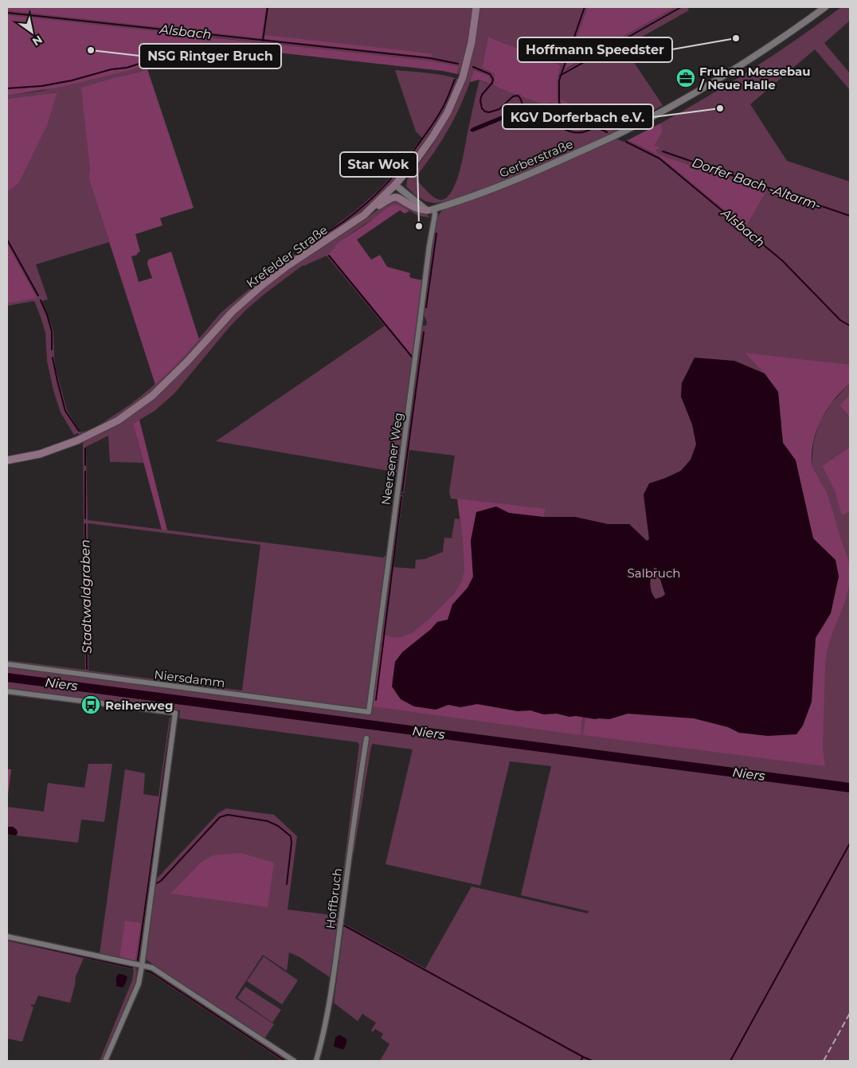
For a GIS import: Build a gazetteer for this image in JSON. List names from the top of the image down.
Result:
{
  "streets": {
    "main road": ["Krefelder Straße"],
    "street": [
      "Gerberstraße",
      "Neersener Weg",
      "Niersdamm",
      "Hoffbruch"
    ]
  },
  "crossings": [
    ["Gerberstraße", "Neersener Weg"],
    ["Neersener Weg", "Niersdamm"]
  ],
  "water": [
    "Alsbach",
    "Dorfer Bach -Altarm-",
    "Stadtwaldgraben",
    "Niers"
  ],
  "parks": ["Salbruch"],
  "places": {
    "other": [
      "Hoffmann Speedster",
      "NSG Rintger Bruch",
      "KGV Dorferbach e.V.",
      "Star Wok"
    ],
    "office": ["Fruhen Messebau / Neue Halle"],
    "bus stop": ["Reiherweg"]
  },
  "north": "bottom right"
}
